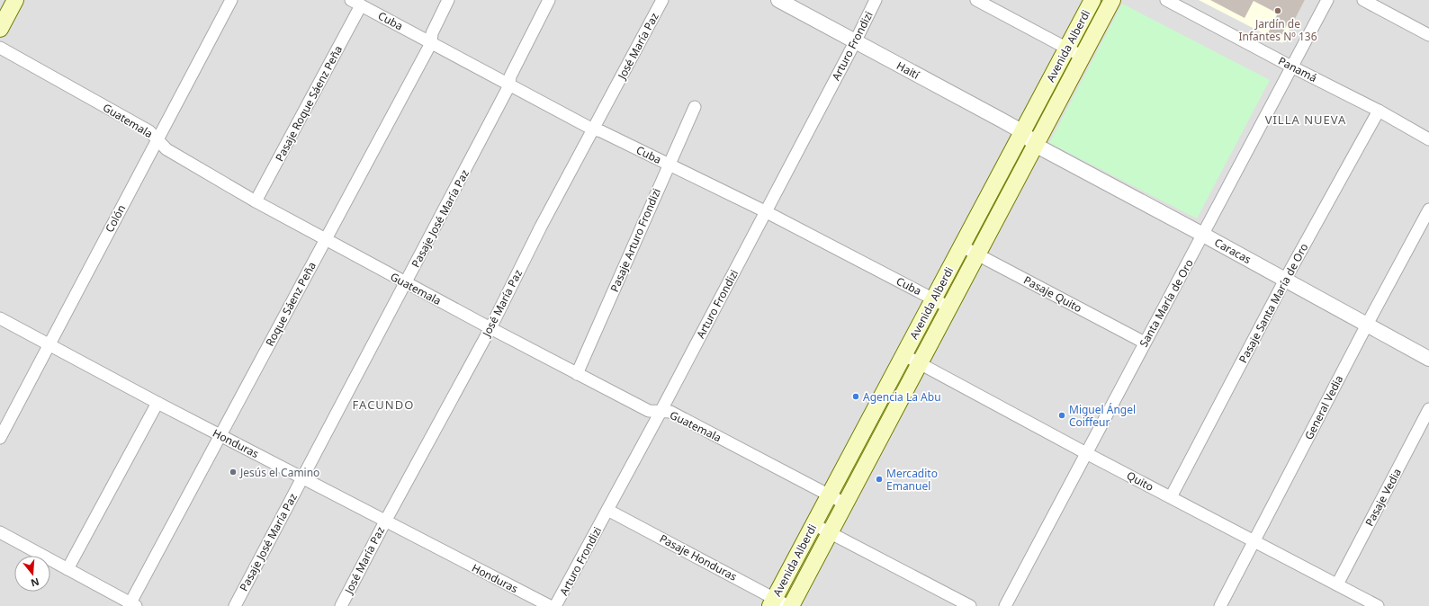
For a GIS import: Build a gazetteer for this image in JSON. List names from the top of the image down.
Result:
{
  "streets": {
    "main road": ["Avenida Alberdi"],
    "street": [
      "Cuba",
      "José María Paz",
      "Arturo Frondizi",
      "Panamá",
      "Haití",
      "Pasaje Roque Sáenz Peña",
      "Guatemala",
      "Colón",
      "Pasaje José María Paz",
      "Pasaje Arturo Frondizi",
      "Caracas",
      "Pasaje Quito",
      "Santa María de Oro",
      "Pasaje Santa María de Oro",
      "Roque Sáenz Peña",
      "General Vedia",
      "Honduras",
      "Quito",
      "Pasaje Vedia",
      "Pasaje Honduras"
    ]
  },
  "crossings": [
    ["Cuba", "José María Paz"],
    ["Cuba", "Arturo Frondizi"],
    ["Cuba", "Avenida Alberdi"],
    ["Cuba", "Pasaje Roque Sáenz Peña"],
    ["Cuba", "Pasaje José María Paz"],
    ["Cuba", "Pasaje Arturo Frondizi"],
    ["Cuba", "Roque Sáenz Peña"],
    ["José María Paz", "Guatemala"],
    ["José María Paz", "Honduras"],
    ["Arturo Frondizi", "Haití"],
    ["Arturo Frondizi", "Guatemala"],
    ["Arturo Frondizi", "Pasaje Honduras"],
    ["Avenida Alberdi", "Haití"],
    ["Avenida Alberdi", "Guatemala"],
    ["Avenida Alberdi", "Caracas"],
    ["Avenida Alberdi", "Pasaje Quito"],
    ["Avenida Alberdi", "Quito"],
    ["Avenida Alberdi", "Pasaje Honduras"],
    ["Panamá", "Santa María de Oro"],
    ["Panamá", "Pasaje Santa María de Oro"],
    ["Haití", "Caracas"],
    ["Pasaje Roque Sáenz Peña", "Guatemala"],
    ["Guatemala", "Colón"],
    ["Guatemala", "Pasaje José María Paz"],
    ["Guatemala", "Pasaje Arturo Frondizi"],
    ["Guatemala", "Roque Sáenz Peña"],
    ["Colón", "Honduras"],
    ["Pasaje José María Paz", "Honduras"],
    ["Caracas", "Santa María de Oro"],
    ["Caracas", "Pasaje Santa María de Oro"],
    ["Caracas", "General Vedia"],
    ["Pasaje Quito", "Santa María de Oro"],
    ["Santa María de Oro", "Quito"],
    ["Pasaje Santa María de Oro", "Quito"],
    ["Roque Sáenz Peña", "Honduras"],
    ["General Vedia", "Quito"],
    ["Quito", "Pasaje Vedia"]
  ],
  "districts": ["VILLA NUEVA", "FACUNDO"],
  "places": [
    "Jardín de Infantes Nº 136",
    "Agencia La Abu",
    "Miguel Ángel Coiffeur",
    "Jesús el Camino",
    "Mercadito Emanuel"
  ],
  "north": "bottom"
}
